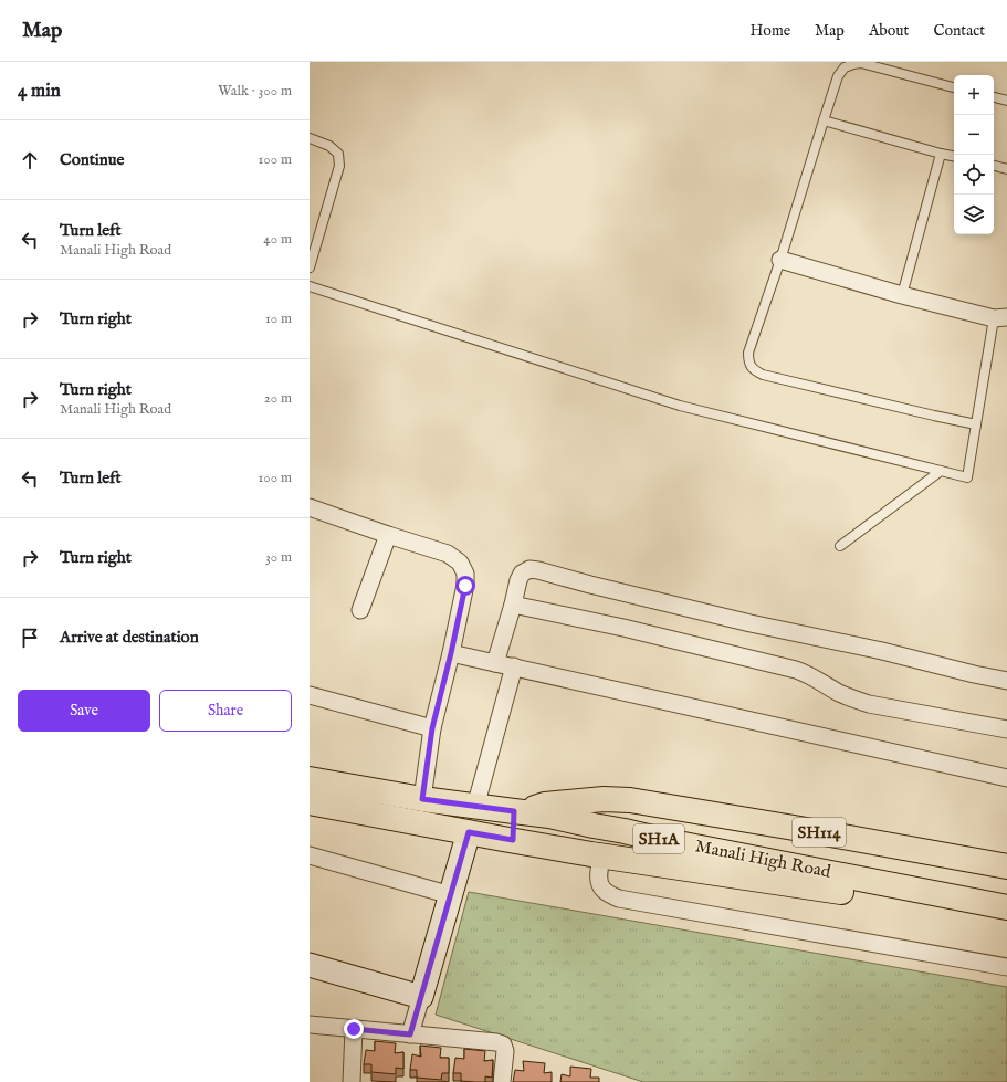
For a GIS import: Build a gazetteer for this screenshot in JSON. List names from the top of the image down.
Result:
{
  "streets": {
    "main road": ["SH114", "SH1A", "Manali High Road"]
  },
  "page": {
    "header": "Map",
    "nav": [
      "Home",
      "Map",
      "About",
      "Contact"
    ],
    "heading": ["4 min", "Walk · 300 m"],
    "map_buttons": ["+", "−"],
    "list": [
      ["Continue", "100 m"],
      ["Turn left", "Manali High Road", "40 m"],
      ["Turn right", "10 m"],
      ["Turn right", "Manali High Road", "20 m"],
      ["Turn left", "100 m"],
      ["Turn right", "30 m"],
      "Arrive at destination"
    ],
    "buttons": ["Save", "Share"]
  }
}
